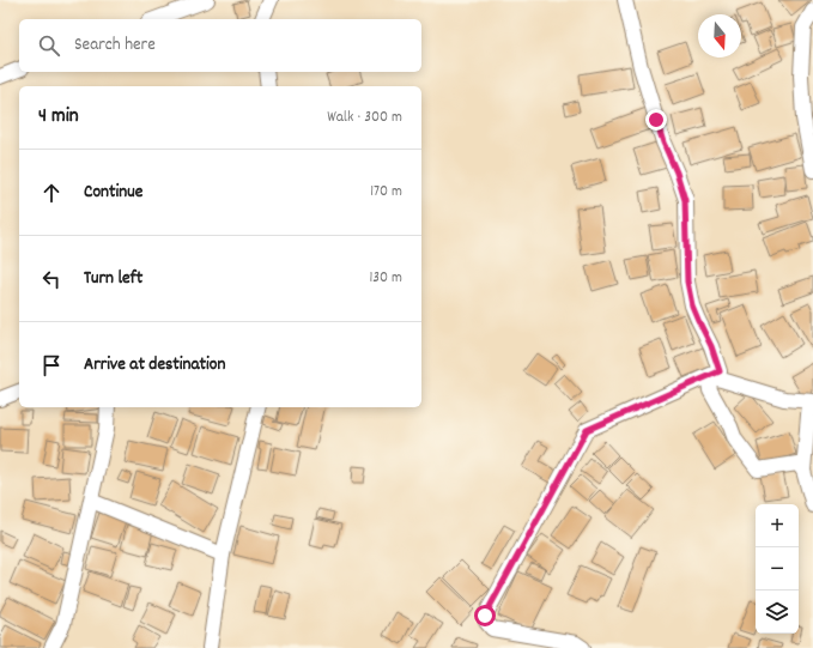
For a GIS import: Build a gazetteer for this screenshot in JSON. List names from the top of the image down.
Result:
{
  "north": "bottom",
  "page": {
    "search": "Search here",
    "heading": ["4 min", "Walk · 300 m"],
    "list": [
      ["Continue", "170 m"],
      ["Turn left", "130 m"],
      "Arrive at destination"
    ],
    "map_buttons": ["+", "−"]
  }
}
